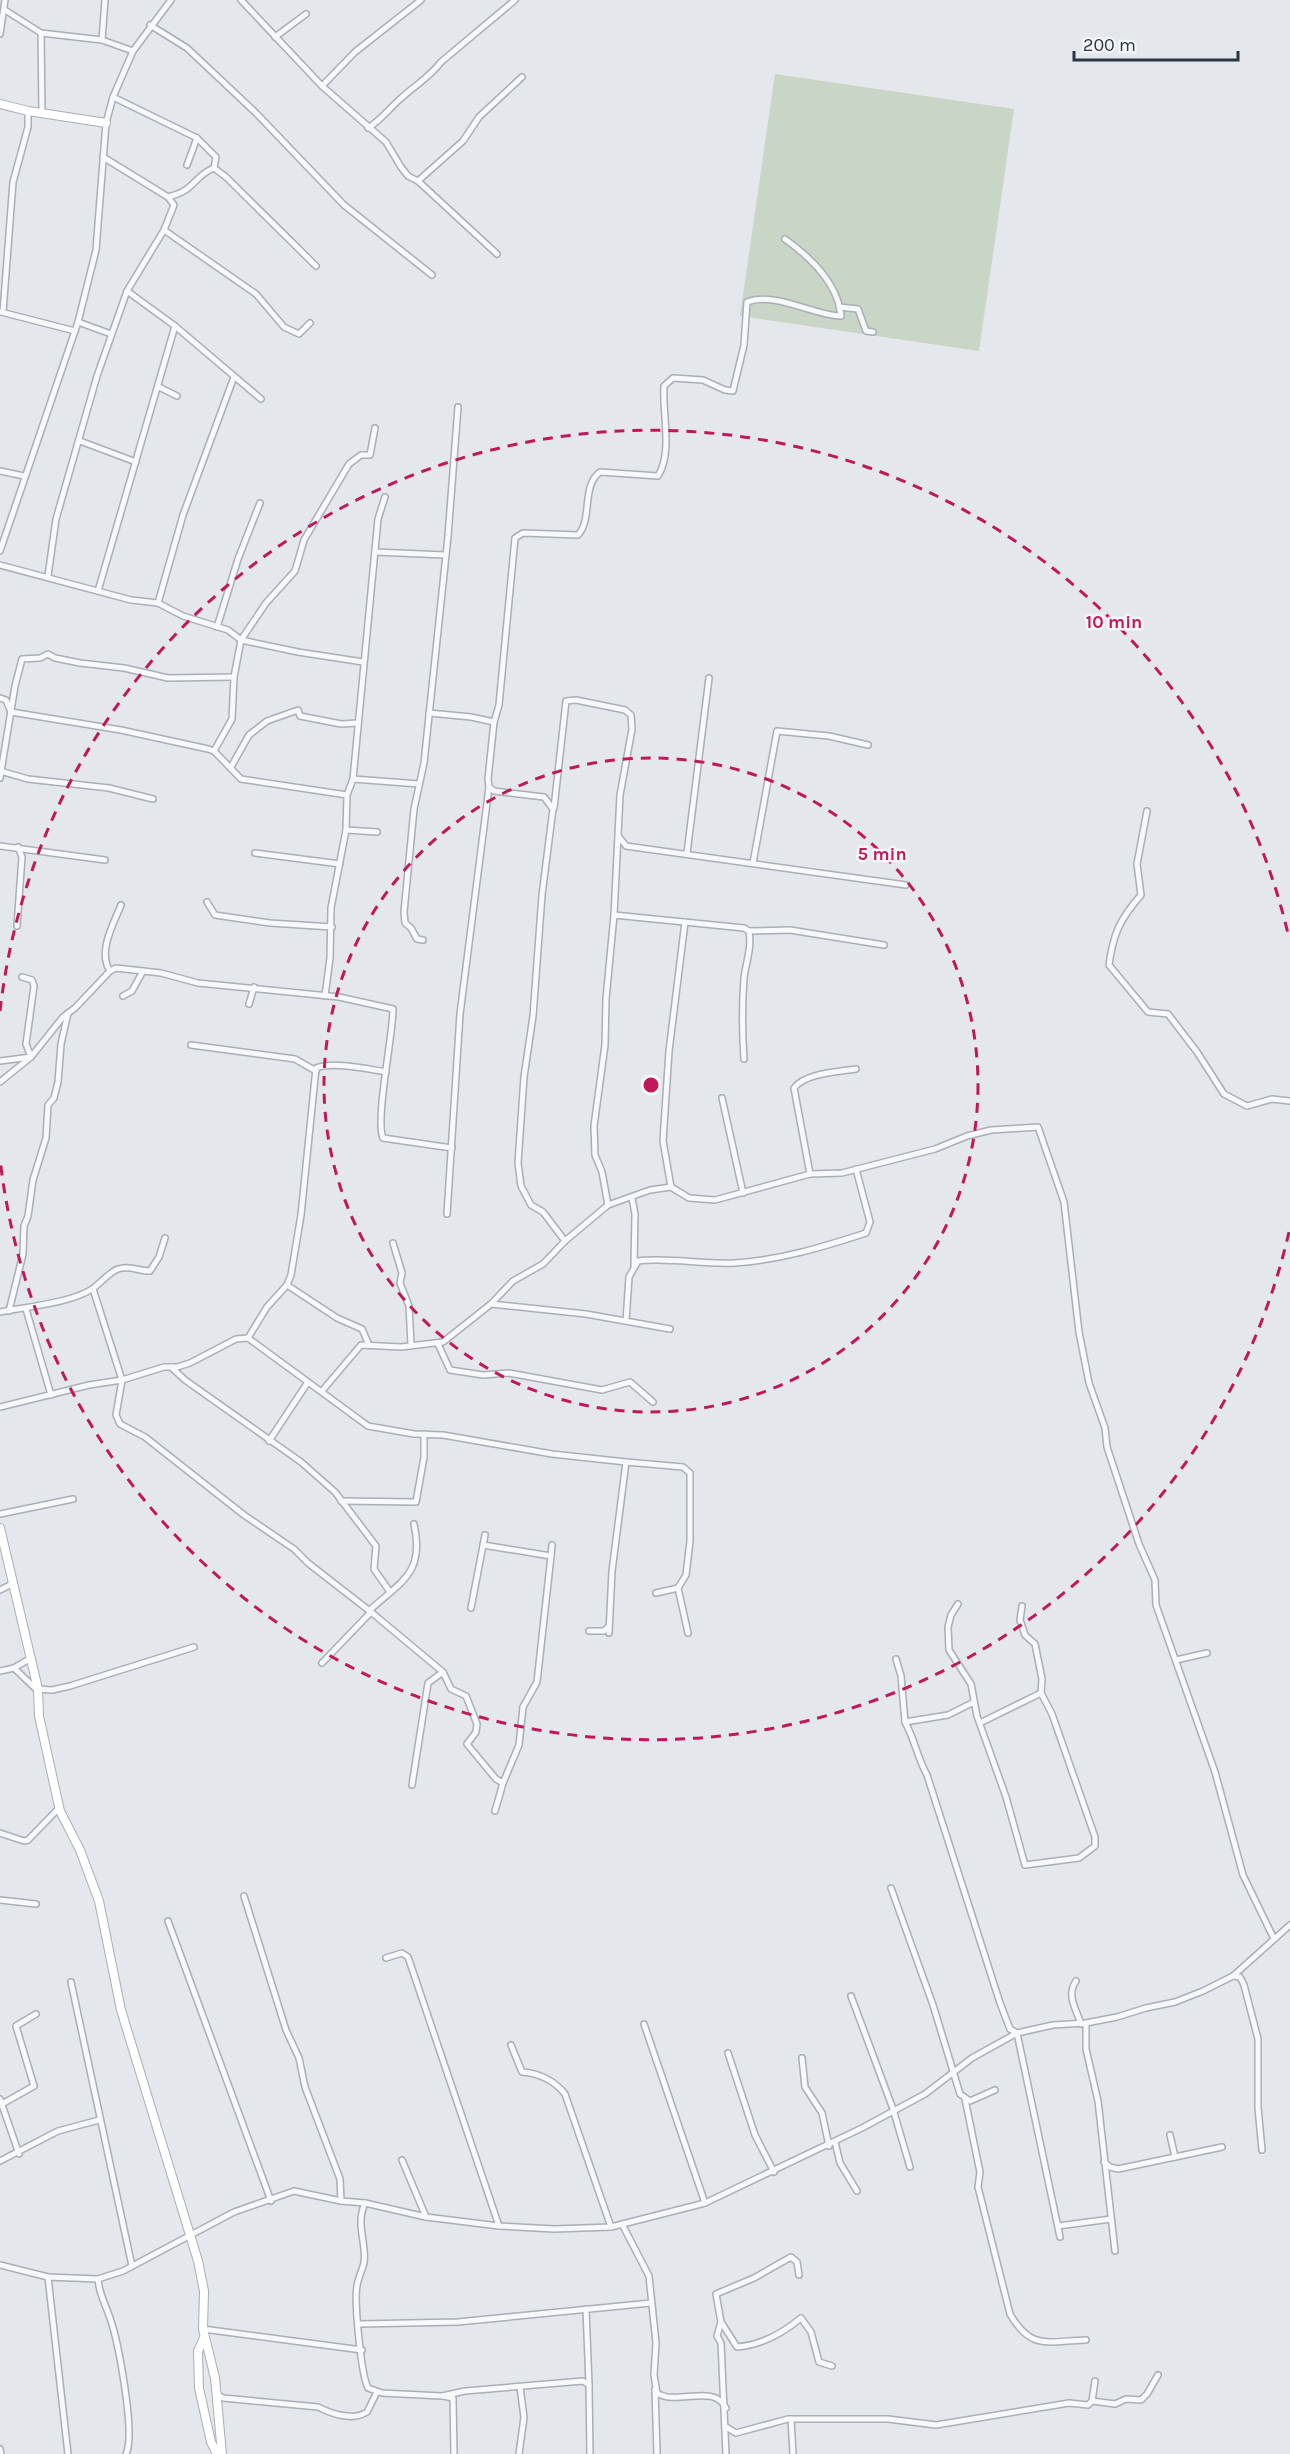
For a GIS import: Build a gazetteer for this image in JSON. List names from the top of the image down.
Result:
{
  "scale_bar": "200 m",
  "rings": ["10 min", "5 min"]
}
